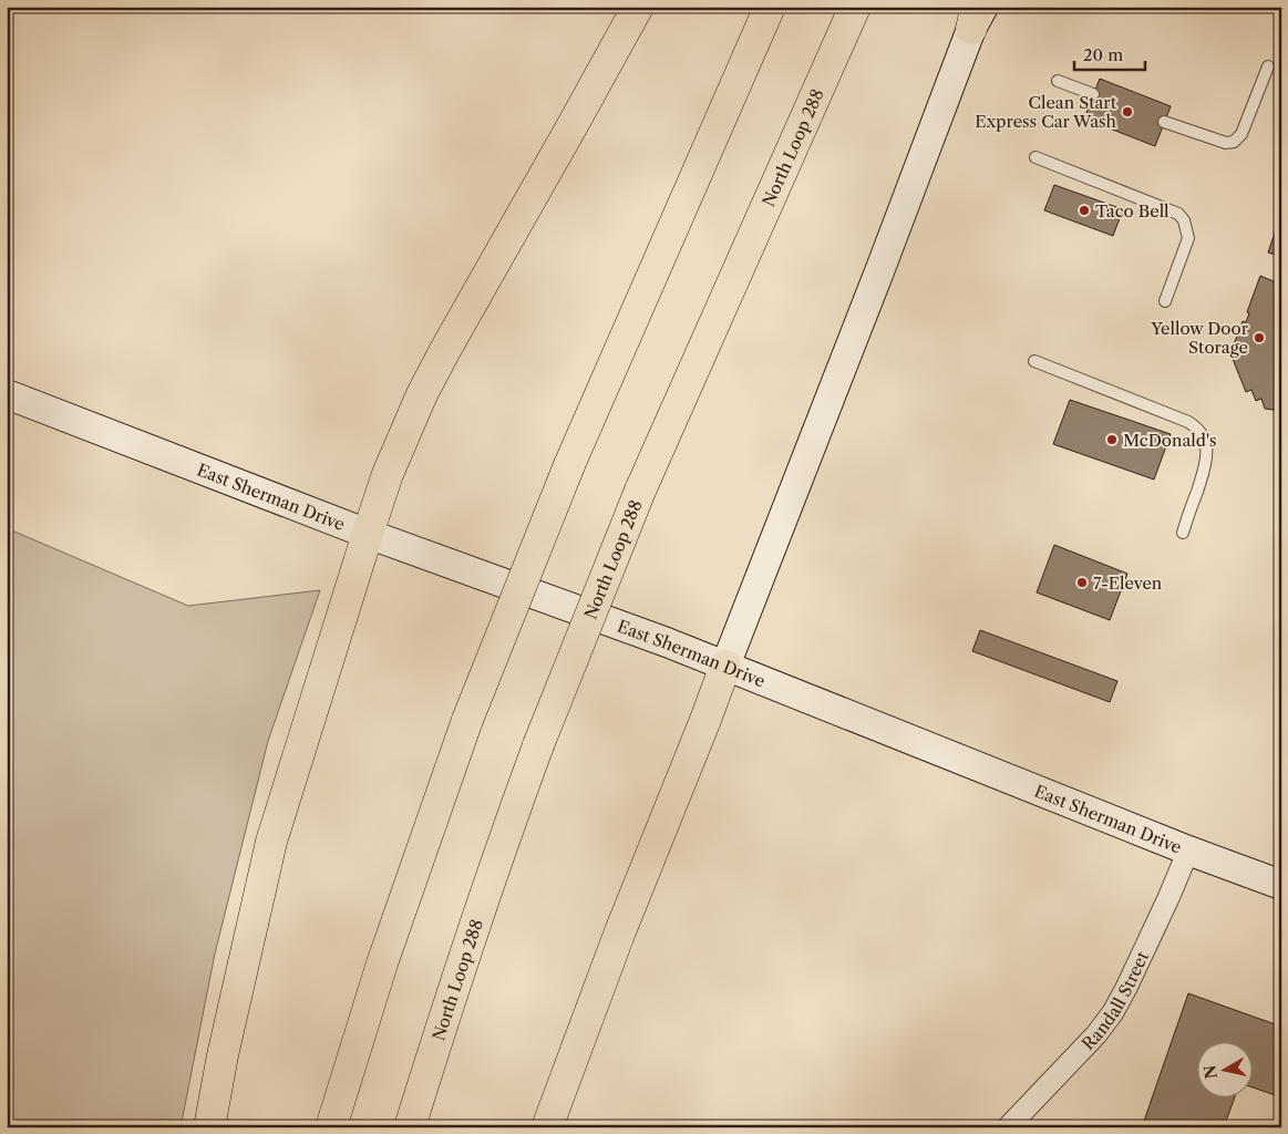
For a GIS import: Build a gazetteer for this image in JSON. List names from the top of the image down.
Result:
{
  "streets": {
    "highway": ["North Loop 288"],
    "main road": ["East Sherman Drive"],
    "street": ["Randall Street"]
  },
  "crossings": [
    ["East Sherman Drive", "Randall Street"]
  ],
  "places": [
    "Clean Start Express Car Wash",
    "Taco Bell",
    "Yellow Door Storage",
    "McDonald's",
    "7-Eleven"
  ],
  "scale_bar": "20 m",
  "north": "left"
}
